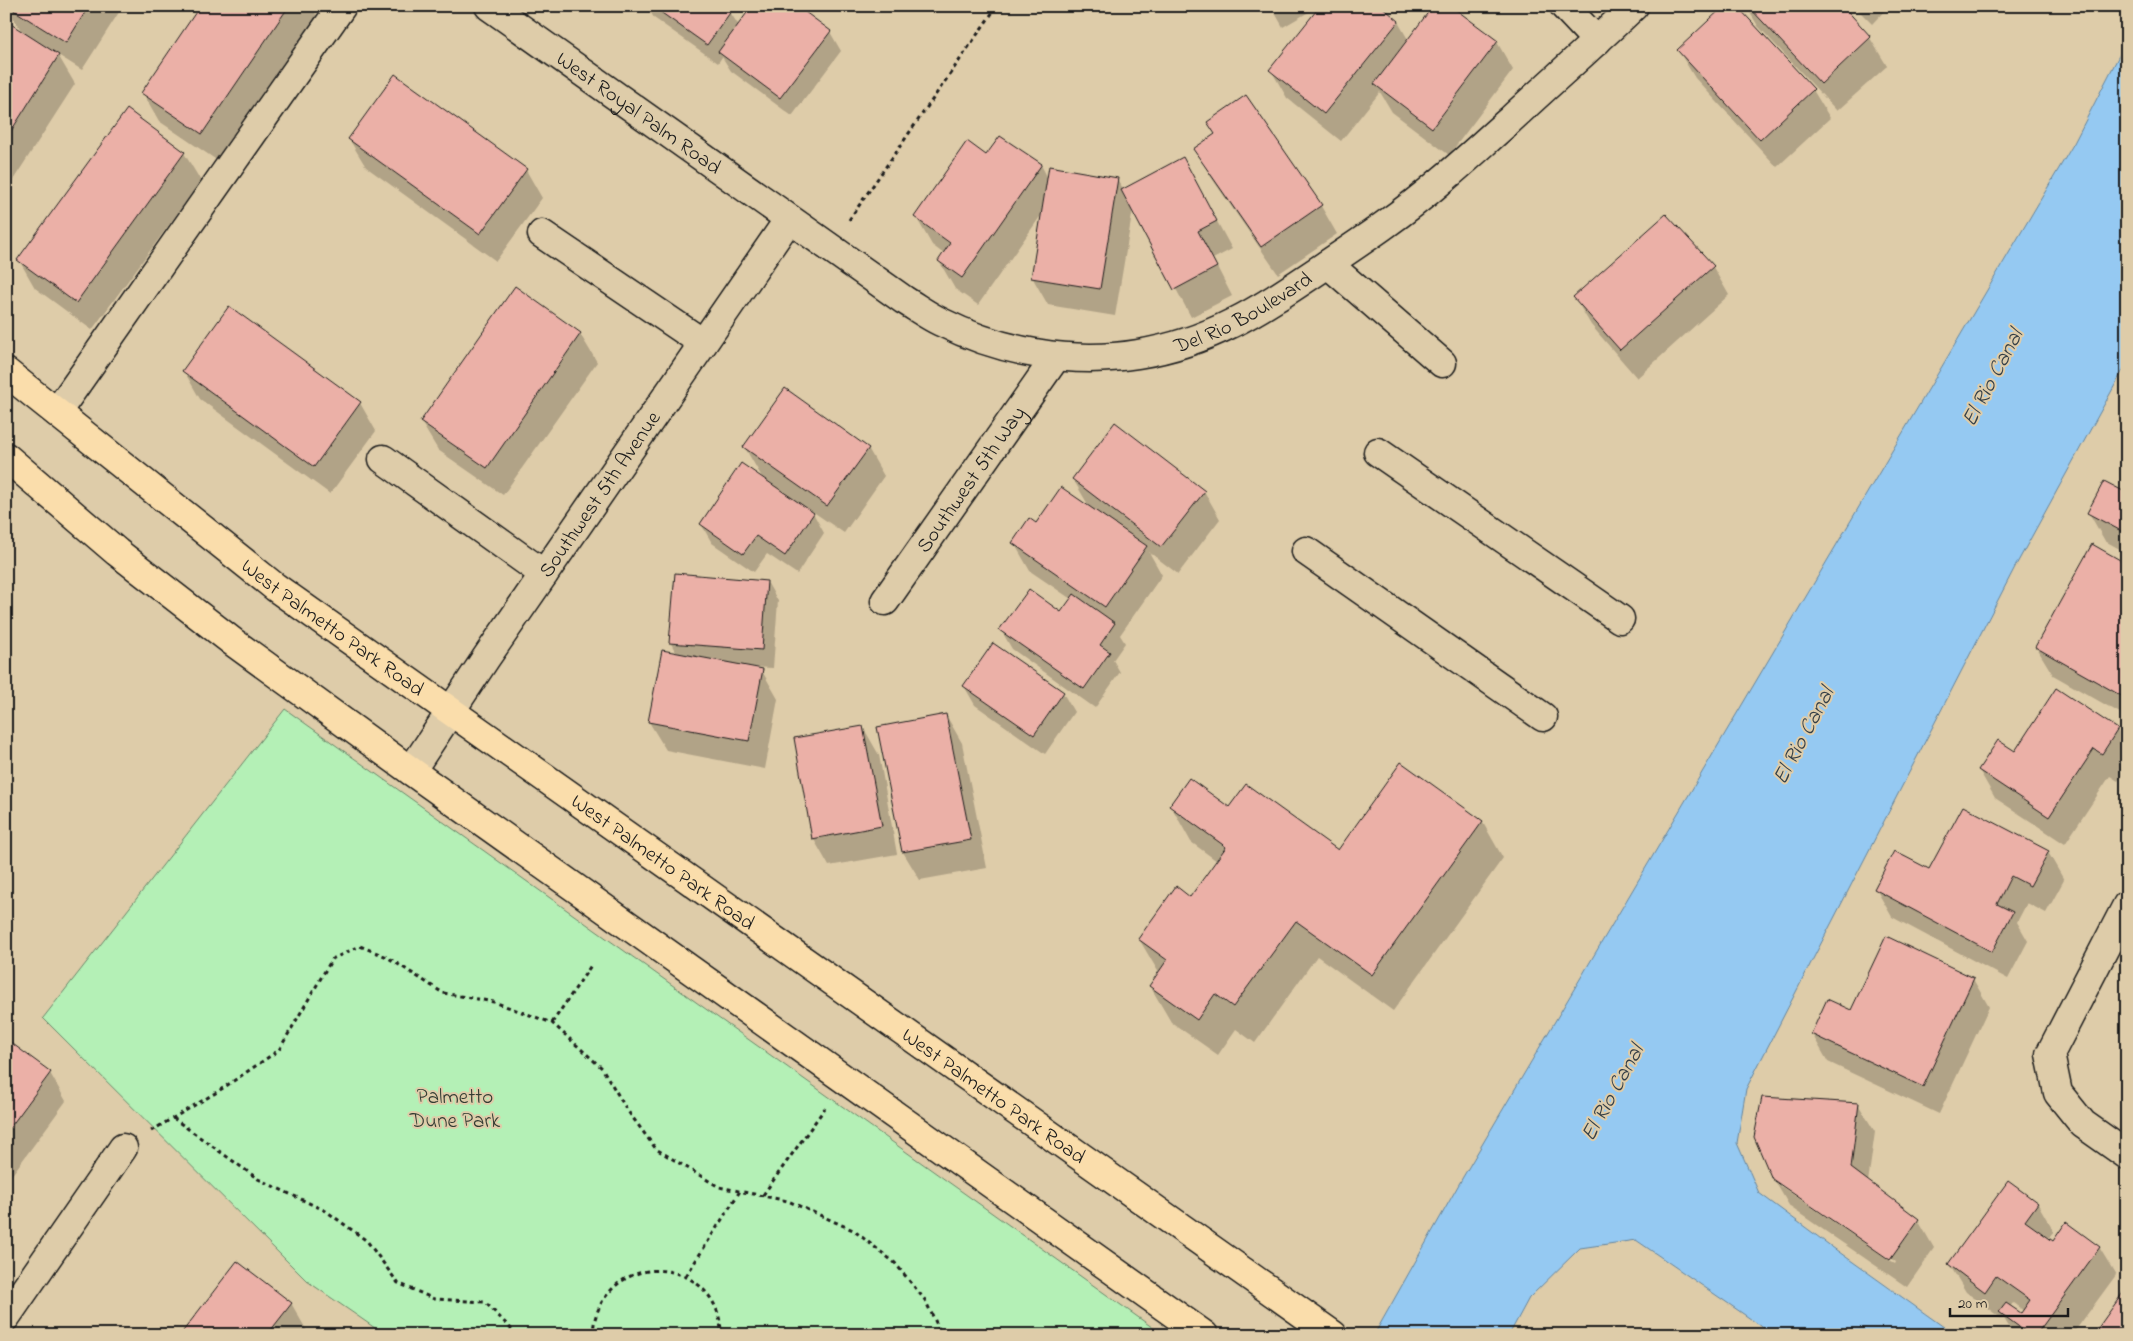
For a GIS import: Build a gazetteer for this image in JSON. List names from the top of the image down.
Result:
{
  "streets": {
    "main road": ["West Palmetto Park Road"],
    "street": [
      "West Royal Palm Road",
      "Del Rio Boulevard",
      "Southwest 5th Way",
      "Southwest 5th Avenue"
    ]
  },
  "crossings": [
    ["West Royal Palm Road", "Del Rio Boulevard"],
    ["West Royal Palm Road", "Southwest 5th Avenue"],
    ["Del Rio Boulevard", "Southwest 5th Way"],
    ["Del Rio Boulevard", "Southwest 5th Avenue"],
    ["Southwest 5th Avenue", "West Palmetto Park Road"]
  ],
  "water": ["El Rio Canal"],
  "parks": ["Palmetto Dune Park"],
  "scale_bar": "20 m"
}
